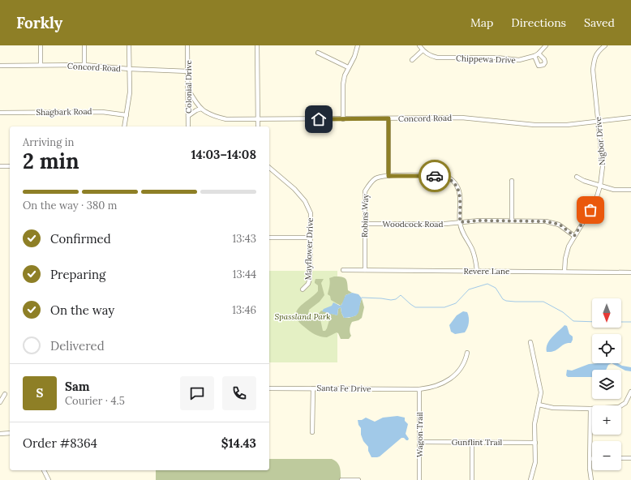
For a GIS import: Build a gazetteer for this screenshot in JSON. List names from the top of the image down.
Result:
{
  "streets": {
    "street": [
      "Chippewa Drive",
      "Concord Road",
      "Colonial Drive",
      "Shagbark Road",
      "Nigbor Drive",
      "Robins Way",
      "Woodcock Road",
      "Mayflower Drive",
      "Revere Lane",
      "Santa Fe Drive",
      "Wagon Trail",
      "Gunflint Trail"
    ]
  },
  "crossings": [
    ["Concord Road", "Colonial Drive"],
    ["Concord Road", "Nigbor Drive"],
    ["Nigbor Drive", "Woodcock Road"],
    ["Nigbor Drive", "Revere Lane"],
    ["Robins Way", "Woodcock Road"],
    ["Robins Way", "Revere Lane"],
    ["Santa Fe Drive", "Wagon Trail"],
    ["Wagon Trail", "Gunflint Trail"]
  ],
  "parks": ["Spassland Park"],
  "north": "bottom",
  "page": {
    "header": "Forkly",
    "nav": ["Map", "Directions", "Saved"],
    "heading": ["2 min", "Arriving in", "14:03–14:08"],
    "panel": [
      "Sam",
      "Courier · 4.5",
      "Order #8364",
      "$14.43"
    ],
    "bar": "On the way · 380 m",
    "list": [
      ["Confirmed", "13:43"],
      ["Preparing", "13:44"],
      ["On the way", "13:46"],
      "Delivered"
    ],
    "map_buttons": ["+", "−"],
    "round": "S"
  }
}
